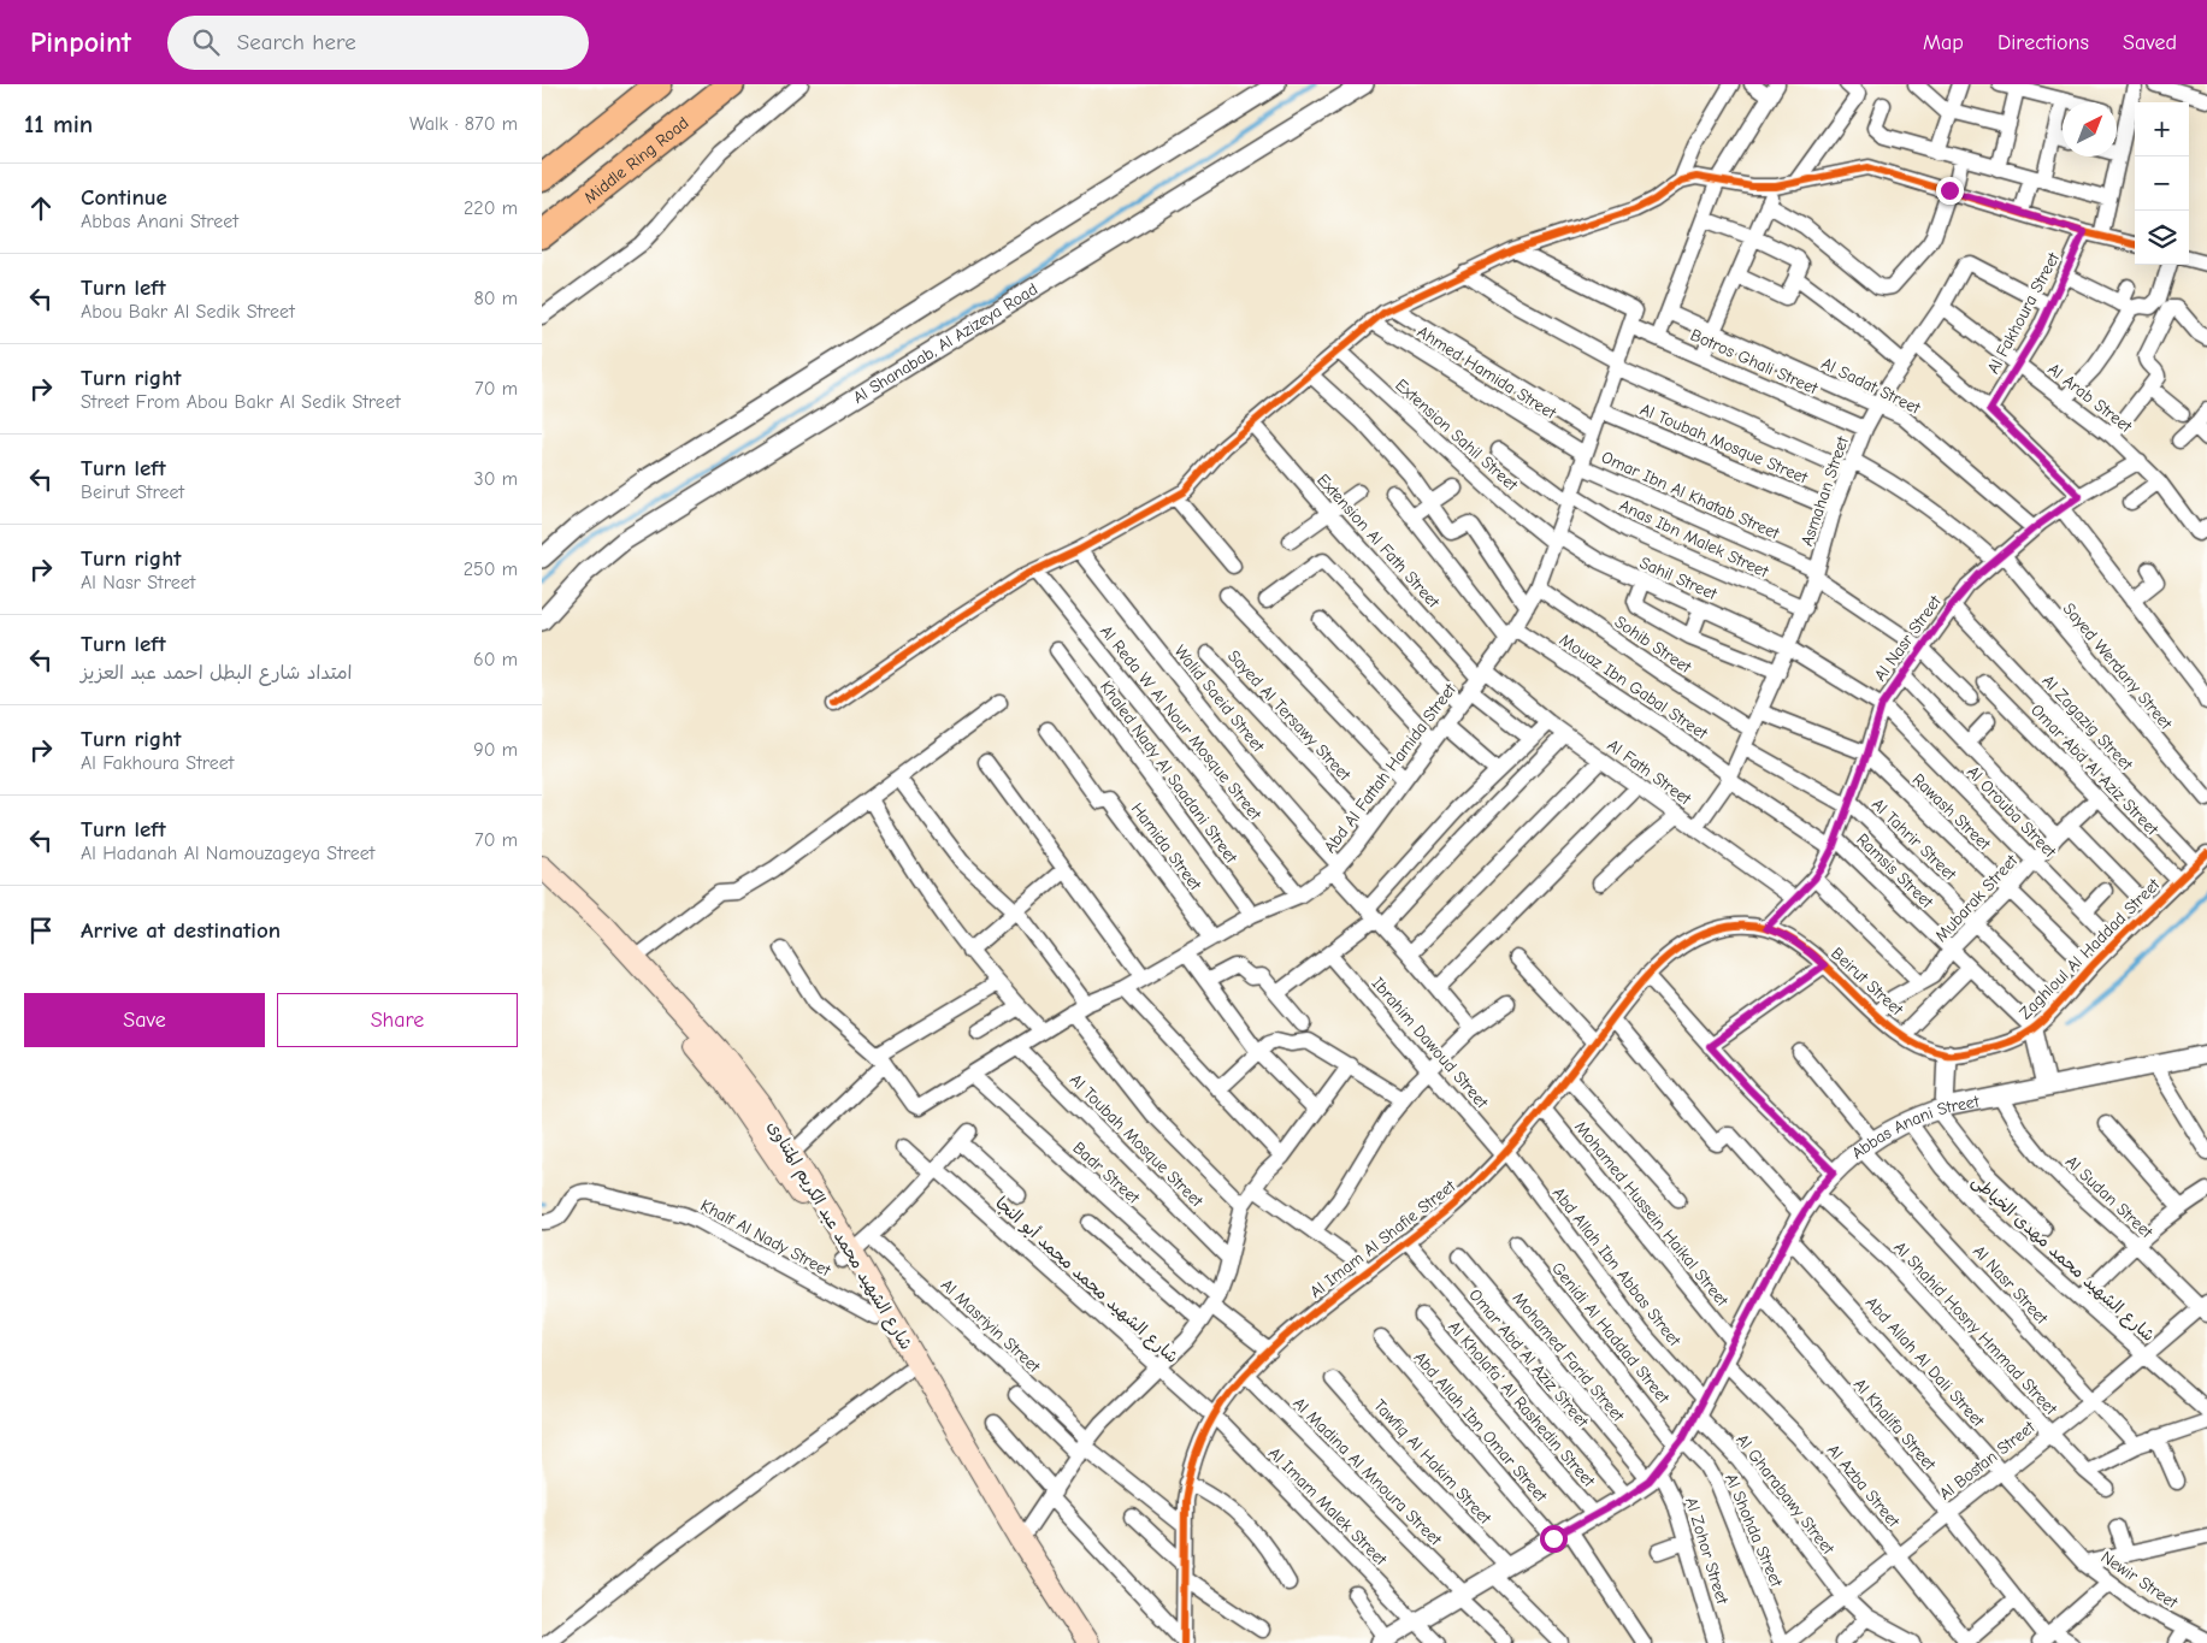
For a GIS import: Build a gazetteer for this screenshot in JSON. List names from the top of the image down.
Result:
{
  "streets": {
    "highway": ["Middle Ring Road"],
    "main road": ["شارع الشهيد محمد عبد الكريم المتناوى"],
    "street": [
      "Al Fakhoura Street",
      "Al Shanabab, Al Azizeya Road",
      "Botros Ghali Street",
      "Ahmed Hamida Street",
      "Al Sadat Street",
      "Al Arab Street",
      "Extension Sahil Street",
      "Al Toubah Mosque Street",
      "Asmahan Street",
      "Omar Ibn Al Khatab Street",
      "Anas Ibn Malek Street",
      "Extension Al Fath Street",
      "Sahil Street",
      "Al Nasr Street",
      "Sohib Street",
      "Sayed Werdany Street",
      "Mouaz Ibn Gabal Street",
      "Walid Saeid Street",
      "Sayed Al Tersawy Street",
      "Al Reda W Al Nour Mosque Street",
      "Al Zagazig Street",
      "Abd Al Fattah Hamida Street",
      "Omar Abd Al Aziz Street",
      "Khaled Nady Al Saadani Street",
      "Al Fath Street",
      "Rawash Street",
      "Al Orouba Street",
      "Al Tahrir Street",
      "Hamida Street",
      "Ramsis Street",
      "Mubarak Street",
      "Zaghloul Al Haddad Street",
      "Beirut Street",
      "Ibrahim Dawoud Street",
      "Abbas Anani Street",
      "Badr Street",
      "Al Sudan Street",
      "Mohamed Hussein Haikal Street",
      "Khalf Al Nady Street",
      "Al Imam Al Shafie Street",
      "شارع الشهيد محمد مهدى الخياطى",
      "Abd Allah Ibn Abbas Street",
      "شارع الشهيد محمد محمد أبو النجا",
      "Al Masriyin Street",
      "Al Shahid Hosny Hmmad Street",
      "Genidi Al Haddad Street",
      "Mohamed Farid Street",
      "Abd Allah Al Dali Street",
      "Al Kholafa' Al Rashedin Street",
      "Al Khalifa Street",
      "Abd Allah Ibn Omar Street",
      "Al Bostan Street",
      "Tawfiq Al Hakim Street",
      "Al Madina Al Mnoura Street",
      "Al Azba Street",
      "Al Gharabawy Street",
      "Al Imam Malek Street",
      "Al Shohda Street",
      "Al Zohor Street",
      "Newir Street"
    ]
  },
  "crossings": [
    ["Al Fakhoura Street", "Al Arab Street"],
    ["Al Fakhoura Street", "Asmahan Street"],
    ["Botros Ghali Street", "Asmahan Street"],
    ["Botros Ghali Street", "Abd Al Fattah Hamida Street"],
    ["Ahmed Hamida Street", "Omar Ibn Al Khatab Street"],
    ["Ahmed Hamida Street", "Abd Al Fattah Hamida Street"],
    ["Al Sadat Street", "Asmahan Street"],
    ["Al Sadat Street", "Al Nasr Street"],
    ["Al Arab Street", "Asmahan Street"],
    ["Al Arab Street", "Al Nasr Street"],
    ["Extension Sahil Street", "Sahil Street"],
    ["Extension Sahil Street", "Abd Al Fattah Hamida Street"],
    ["Al Toubah Mosque Street", "Asmahan Street"],
    ["Al Toubah Mosque Street", "Abd Al Fattah Hamida Street"],
    ["Asmahan Street", "Omar Ibn Al Khatab Street"],
    ["Asmahan Street", "Anas Ibn Malek Street"],
    ["Asmahan Street", "Sahil Street"],
    ["Asmahan Street", "Sohib Street"],
    ["Asmahan Street", "Sayed Werdany Street"],
    ["Asmahan Street", "Mouaz Ibn Gabal Street"],
    ["Asmahan Street", "Al Fath Street"],
    ["Asmahan Street", "Al Tahrir Street"],
    ["Omar Ibn Al Khatab Street", "Al Nasr Street"],
    ["Omar Ibn Al Khatab Street", "Abd Al Fattah Hamida Street"],
    ["Anas Ibn Malek Street", "Abd Al Fattah Hamida Street"],
    ["Extension Al Fath Street", "Abd Al Fattah Hamida Street"],
    ["Extension Al Fath Street", "Al Fath Street"],
    ["Sahil Street", "Al Nasr Street"],
    ["Sahil Street", "Abd Al Fattah Hamida Street"],
    ["Sahil Street", "Al Orouba Street"],
    ["Al Nasr Street", "Sayed Werdany Street"],
    ["Al Nasr Street", "Mouaz Ibn Gabal Street"],
    ["Al Nasr Street", "Al Zagazig Street"],
    ["Al Nasr Street", "Al Fath Street"],
    ["Al Nasr Street", "Rawash Street"],
    ["Al Nasr Street", "Al Orouba Street"],
    ["Al Nasr Street", "Al Tahrir Street"],
    ["Al Nasr Street", "Ramsis Street"],
    ["Al Nasr Street", "Beirut Street"],
    ["Al Nasr Street", "Abbas Anani Street"],
    ["Al Nasr Street", "Al Imam Al Shafie Street"],
    ["Al Nasr Street", "Al Bostan Street"],
    ["Sohib Street", "Abd Al Fattah Hamida Street"],
    ["Sayed Werdany Street", "Abd Al Fattah Hamida Street"],
    ["Mouaz Ibn Gabal Street", "Abd Al Fattah Hamida Street"],
    ["Mouaz Ibn Gabal Street", "Ramsis Street"],
    ["Walid Saeid Street", "Abd Al Fattah Hamida Street"],
    ["Sayed Al Tersawy Street", "Abd Al Fattah Hamida Street"],
    ["Al Reda W Al Nour Mosque Street", "Abd Al Fattah Hamida Street"],
    ["Al Zagazig Street", "Zaghloul Al Haddad Street"],
    ["Abd Al Fattah Hamida Street", "Khaled Nady Al Saadani Street"],
    ["Abd Al Fattah Hamida Street", "Al Fath Street"],
    ["Abd Al Fattah Hamida Street", "Hamida Street"],
    ["Abd Al Fattah Hamida Street", "Badr Street"],
    ["Omar Abd Al Aziz Street", "Mubarak Street"],
    ["Omar Abd Al Aziz Street", "Zaghloul Al Haddad Street"],
    ["Omar Abd Al Aziz Street", "Abbas Anani Street"],
    ["Omar Abd Al Aziz Street", "Al Imam Al Shafie Street"],
    ["Rawash Street", "Mubarak Street"],
    ["Rawash Street", "Zaghloul Al Haddad Street"],
    ["Al Orouba Street", "Mubarak Street"],
    ["Al Orouba Street", "Zaghloul Al Haddad Street"],
    ["Al Tahrir Street", "Mubarak Street"],
    ["Al Tahrir Street", "Zaghloul Al Haddad Street"],
    ["Ramsis Street", "Mubarak Street"],
    ["Ramsis Street", "Zaghloul Al Haddad Street"],
    ["Mubarak Street", "Beirut Street"],
    ["Zaghloul Al Haddad Street", "Beirut Street"],
    ["Beirut Street", "Al Imam Al Shafie Street"],
    ["Ibrahim Dawoud Street", "Al Imam Al Shafie Street"],
    ["Ibrahim Dawoud Street", "Abd Allah Ibn Abbas Street"],
    ["Abbas Anani Street", "Al Sudan Street"],
    ["Abbas Anani Street", "Mohamed Hussein Haikal Street"],
    ["Abbas Anani Street", "شارع الشهيد محمد مهدى الخياطى"],
    ["Abbas Anani Street", "Abd Allah Ibn Abbas Street"],
    ["Abbas Anani Street", "Al Shahid Hosny Hmmad Street"],
    ["Abbas Anani Street", "Genidi Al Haddad Street"],
    ["Abbas Anani Street", "Mohamed Farid Street"],
    ["Abbas Anani Street", "Abd Allah Al Dali Street"],
    ["Abbas Anani Street", "Al Kholafa' Al Rashedin Street"],
    ["Abbas Anani Street", "Al Khalifa Street"],
    ["Abbas Anani Street", "Abd Allah Ibn Omar Street"],
    ["Abbas Anani Street", "Tawfiq Al Hakim Street"],
    ["Abbas Anani Street", "Al Madina Al Mnoura Street"],
    ["Abbas Anani Street", "Al Azba Street"],
    ["Abbas Anani Street", "Al Gharabawy Street"],
    ["Abbas Anani Street", "Al Imam Malek Street"],
    ["Abbas Anani Street", "Al Shohda Street"],
    ["Abbas Anani Street", "Al Zohor Street"],
    ["Badr Street", "Al Imam Al Shafie Street"],
    ["Al Sudan Street", "Al Bostan Street"],
    ["Mohamed Hussein Haikal Street", "Al Imam Al Shafie Street"],
    ["شارع الشهيد محمد عبد الكريم المتناوى", "Khalf Al Nady Street"],
    ["Al Imam Al Shafie Street", "Abd Allah Ibn Abbas Street"],
    ["Al Imam Al Shafie Street", "شارع الشهيد محمد محمد أبو النجا"],
    ["Al Imam Al Shafie Street", "Al Madina Al Mnoura Street"],
    ["Al Imam Al Shafie Street", "Al Imam Malek Street"],
    ["شارع الشهيد محمد مهدى الخياطى", "Al Bostan Street"],
    ["Abd Allah Ibn Abbas Street", "Al Gharabawy Street"],
    ["شارع الشهيد محمد محمد أبو النجا", "Al Imam Malek Street"],
    ["Al Shahid Hosny Hmmad Street", "Al Bostan Street"],
    ["Genidi Al Haddad Street", "Al Shohda Street"],
    ["Mohamed Farid Street", "Al Zohor Street"],
    ["Abd Allah Al Dali Street", "Al Bostan Street"],
    ["Abd Allah Al Dali Street", "Newir Street"],
    ["Al Khalifa Street", "Al Bostan Street"],
    ["Al Bostan Street", "Al Azba Street"],
    ["Al Bostan Street", "Al Gharabawy Street"]
  ],
  "north": "top right",
  "page": {
    "header": "Pinpoint",
    "search": "Search here",
    "nav": ["Map", "Directions", "Saved"],
    "heading": ["11 min", "Walk · 870 m"],
    "map_buttons": ["+", "−"],
    "list": [
      ["Continue", "Abbas Anani Street", "220 m"],
      ["Turn left", "Abou Bakr Al Sedik Street", "80 m"],
      ["Turn right", "Street From Abou Bakr Al Sedik Street", "70 m"],
      ["Turn left", "Beirut Street", "30 m"],
      ["Turn right", "Al Nasr Street", "250 m"],
      ["Turn left", "امتداد شارع البطل احمد عبد العزيز", "60 m"],
      ["Turn right", "Al Fakhoura Street", "90 m"],
      ["Turn left", "Al Hadanah Al Namouzageya Street", "70 m"],
      "Arrive at destination"
    ],
    "buttons": ["Save", "Share"]
  }
}
